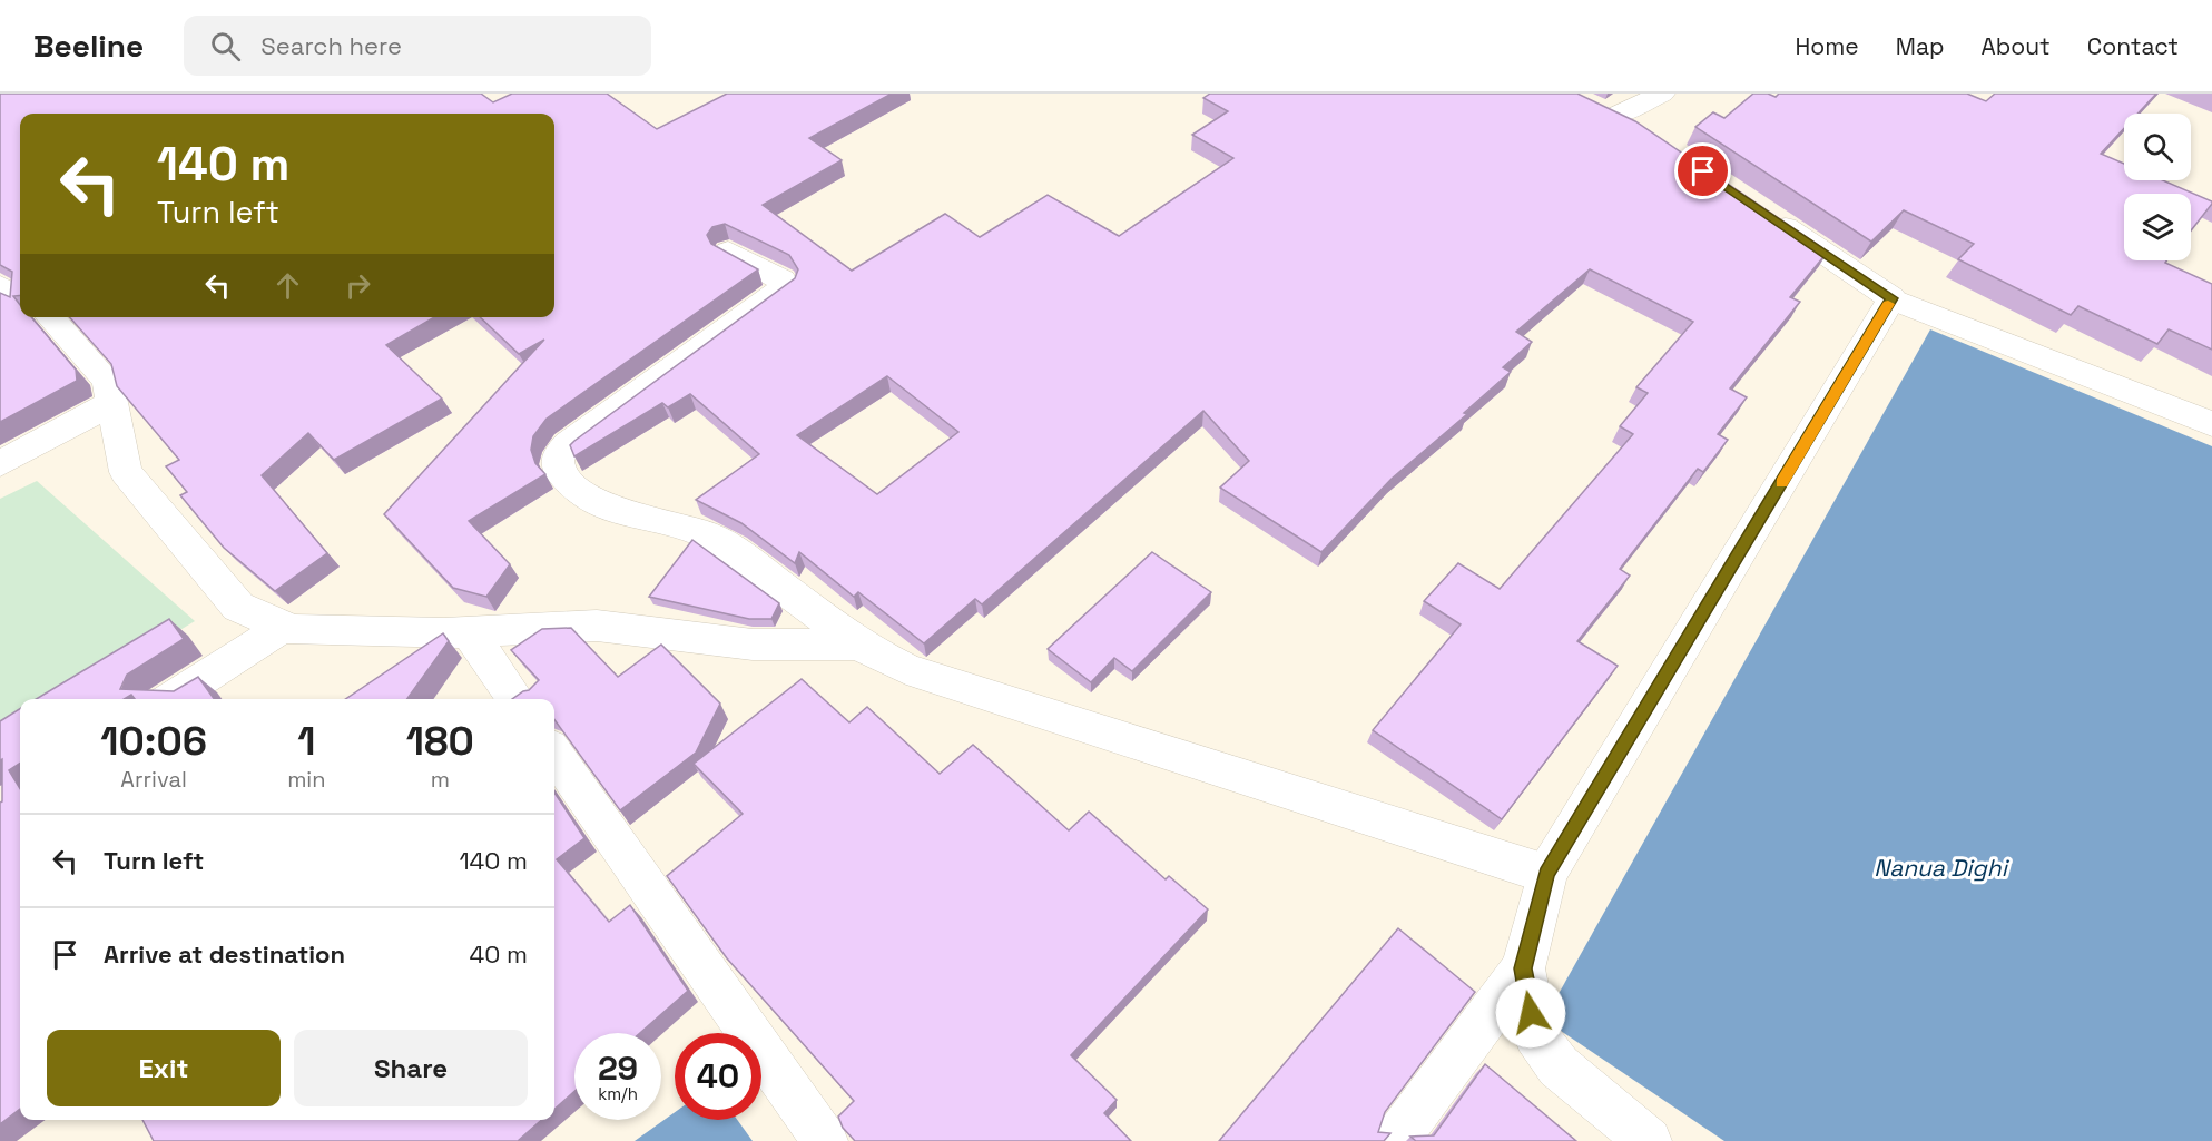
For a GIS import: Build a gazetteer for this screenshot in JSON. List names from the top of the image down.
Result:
{
  "water": ["Nanua Dighi"],
  "page": {
    "header": "Beeline",
    "search": "Search here",
    "nav": [
      "Home",
      "Map",
      "About",
      "Contact"
    ],
    "turn": ["140 m", "Turn left"],
    "eta": [
      "10:06",
      "Arrival",
      "1",
      "min",
      "180",
      "m"
    ],
    "list": [
      {
        "name": "Turn left",
        "value": "140 m"
      },
      {
        "name": "Arrive at destination",
        "value": "40 m"
      }
    ],
    "buttons": ["Exit", "Share"],
    "speed": "29 km/h",
    "limit": "40"
  }
}
